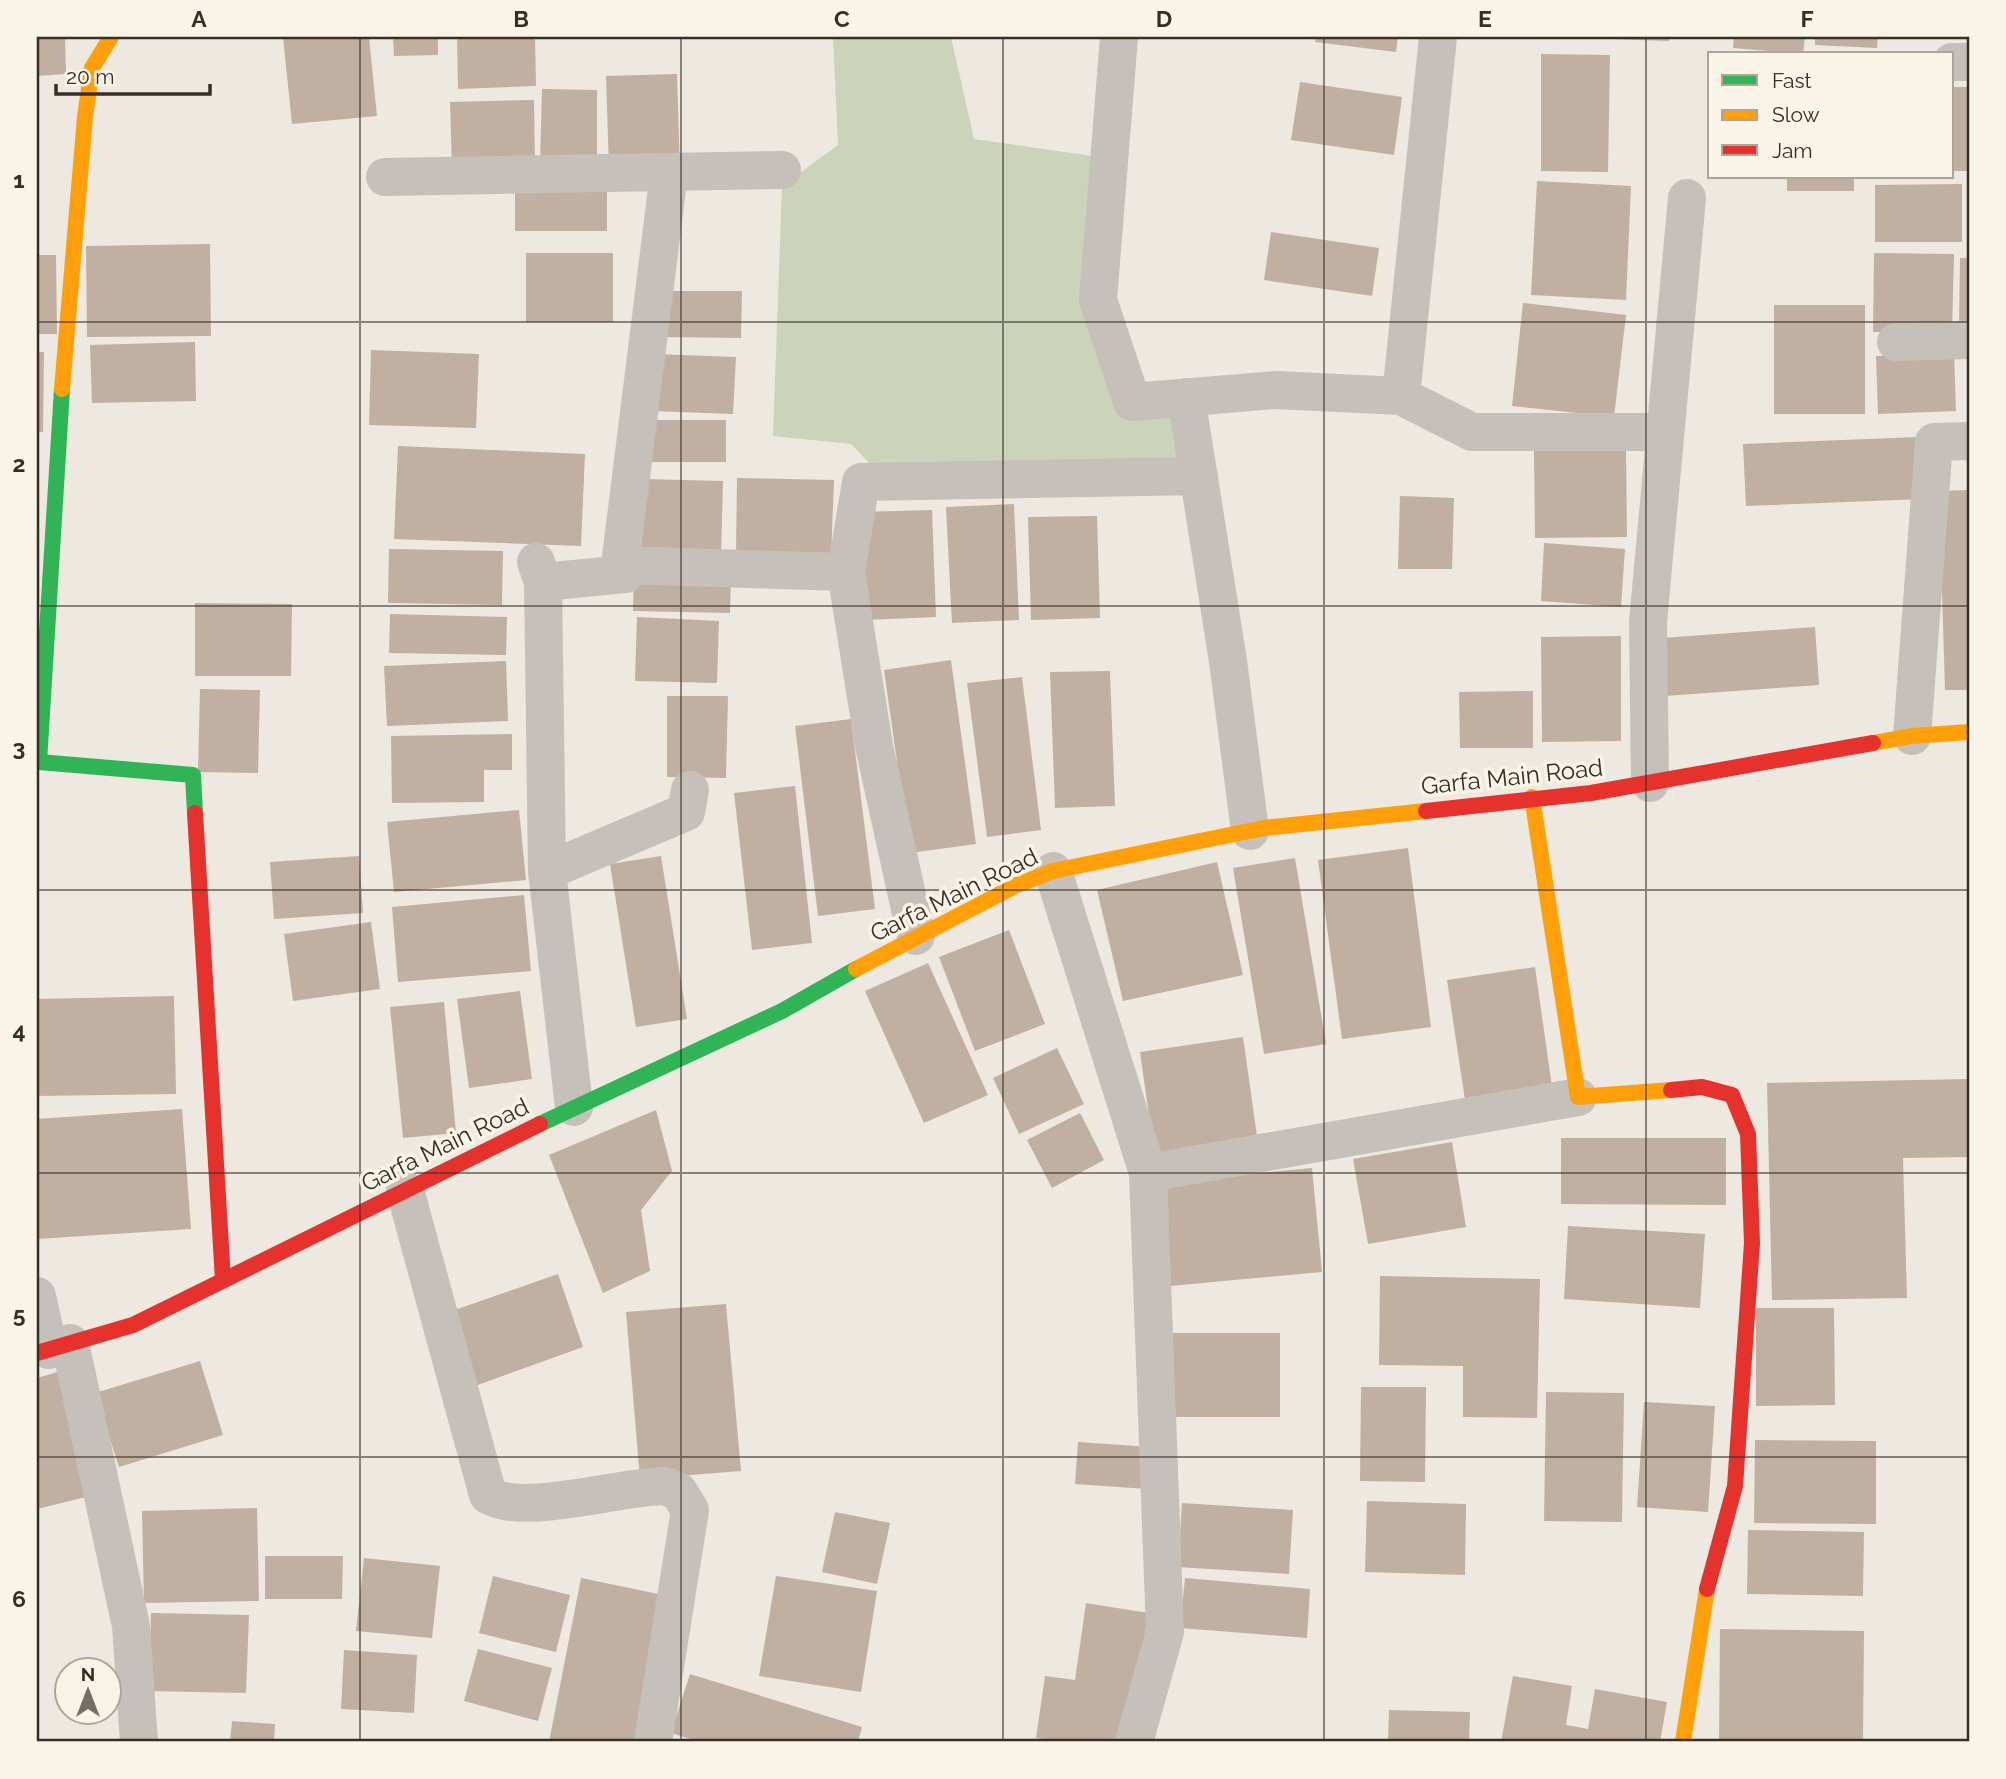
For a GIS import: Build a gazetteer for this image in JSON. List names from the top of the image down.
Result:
{
  "streets": {
    "street": ["Garfa Main Road"]
  },
  "legend": ["Fast", "Slow", "Jam"],
  "scale_bar": "20 m",
  "north": "top",
  "grid": {
    "columns": [
      "A",
      "B",
      "C",
      "D",
      "E",
      "F"
    ],
    "rows": [
      "1",
      "2",
      "3",
      "4",
      "5",
      "6"
    ]
  }
}
